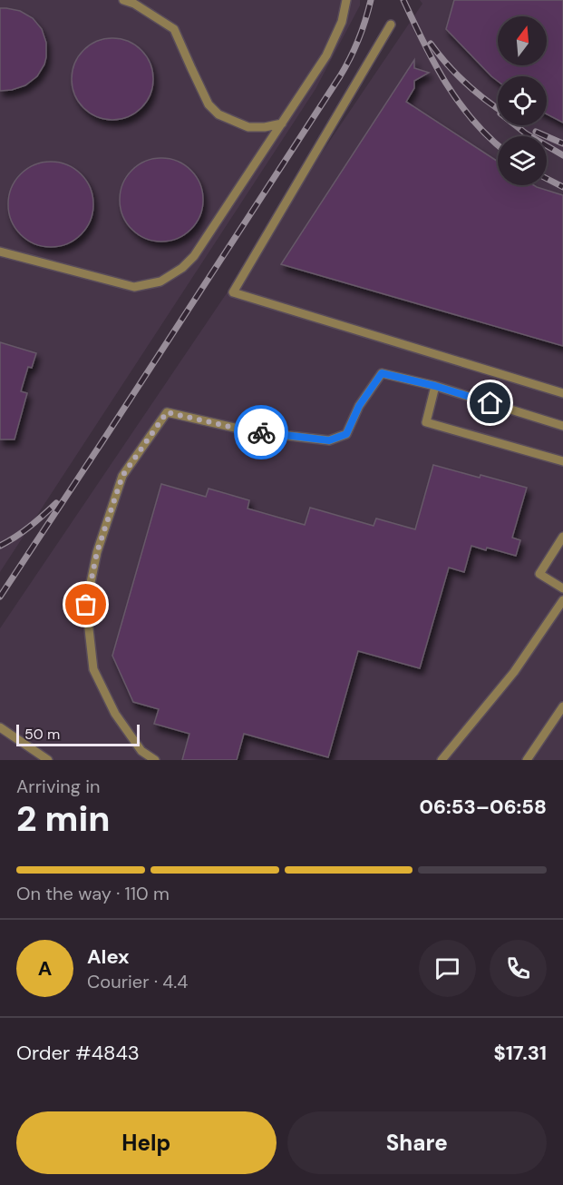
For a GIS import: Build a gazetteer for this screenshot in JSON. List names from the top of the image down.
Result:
{
  "scale_bar": "50 m",
  "north": "top",
  "page": {
    "scale": "50 m",
    "heading": ["2 min", "Arriving in", "06:53–06:58"],
    "panel": [
      "Alex",
      "Courier · 4.4",
      "Order #4843",
      "$17.31"
    ],
    "bar": "On the way · 110 m",
    "round": "A",
    "buttons": ["Help", "Share"]
  }
}
